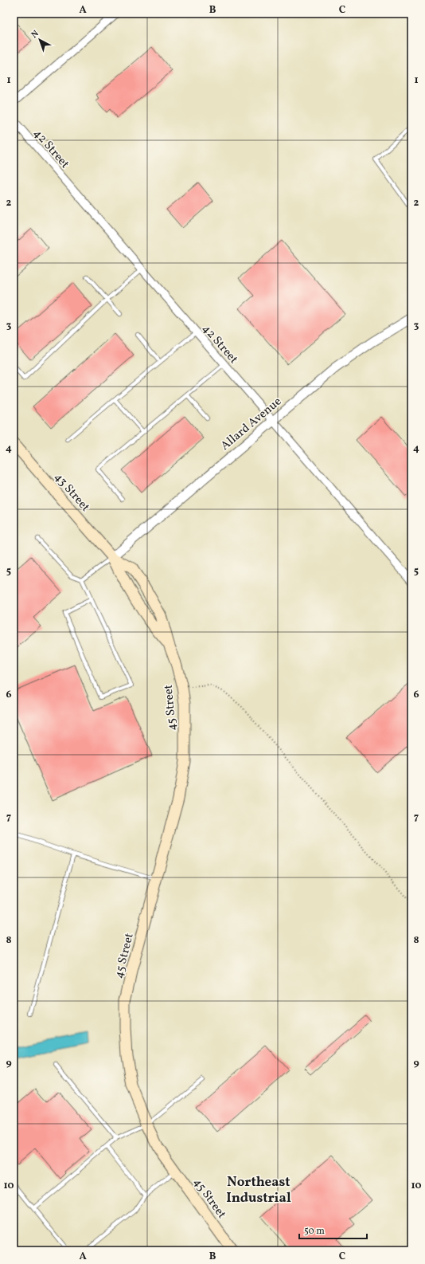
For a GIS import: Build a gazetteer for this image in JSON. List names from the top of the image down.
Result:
{
  "streets": {
    "main road": ["43 Street", "45 Street"],
    "street": ["42 Street", "Allard Avenue"]
  },
  "crossings": [
    ["42 Street", "Allard Avenue"],
    ["Allard Avenue", "43 Street"],
    ["Allard Avenue", "45 Street"],
    ["43 Street", "45 Street"]
  ],
  "districts": ["Northeast Industrial"],
  "scale_bar": "50 m",
  "north": "top left",
  "grid": {
    "columns": ["A", "B", "C"],
    "rows": [
      "1",
      "2",
      "3",
      "4",
      "5",
      "6",
      "7",
      "8",
      "9",
      "10"
    ]
  }
}
